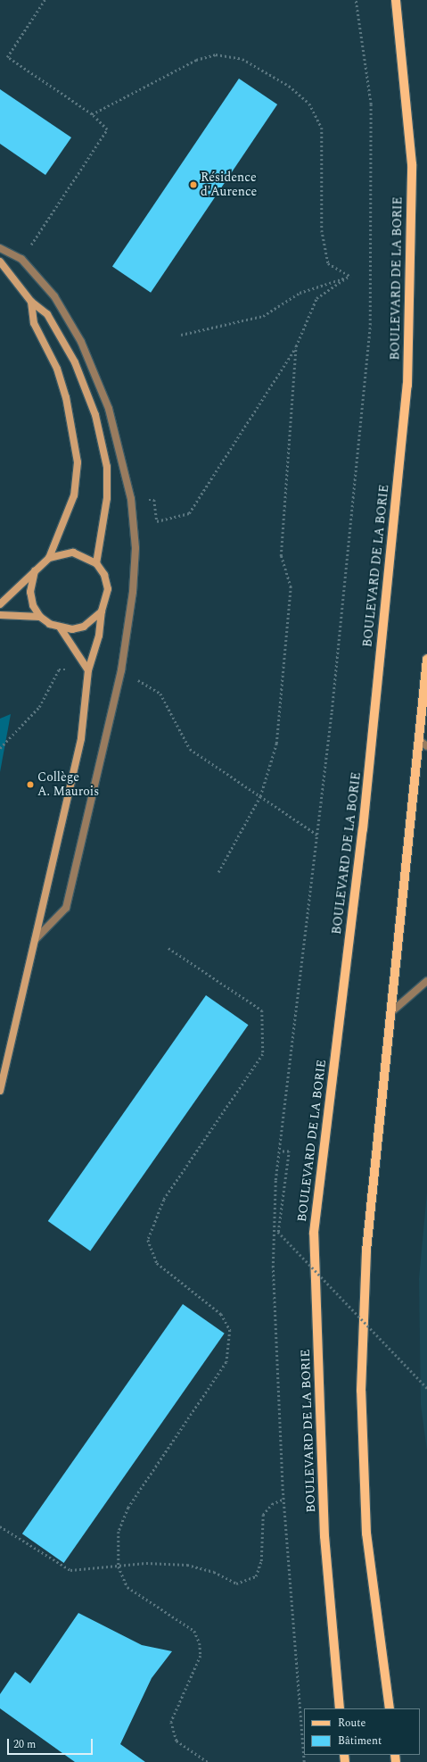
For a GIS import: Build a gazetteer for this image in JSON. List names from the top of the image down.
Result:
{
  "streets": {
    "main road": ["BOULEVARD DE LA BORIE"]
  },
  "places": ["Résidence d'Aurence", "Collège A. Maurois"],
  "legend": ["Route", "Bâtiment"],
  "scale_bar": "20 m"
}
